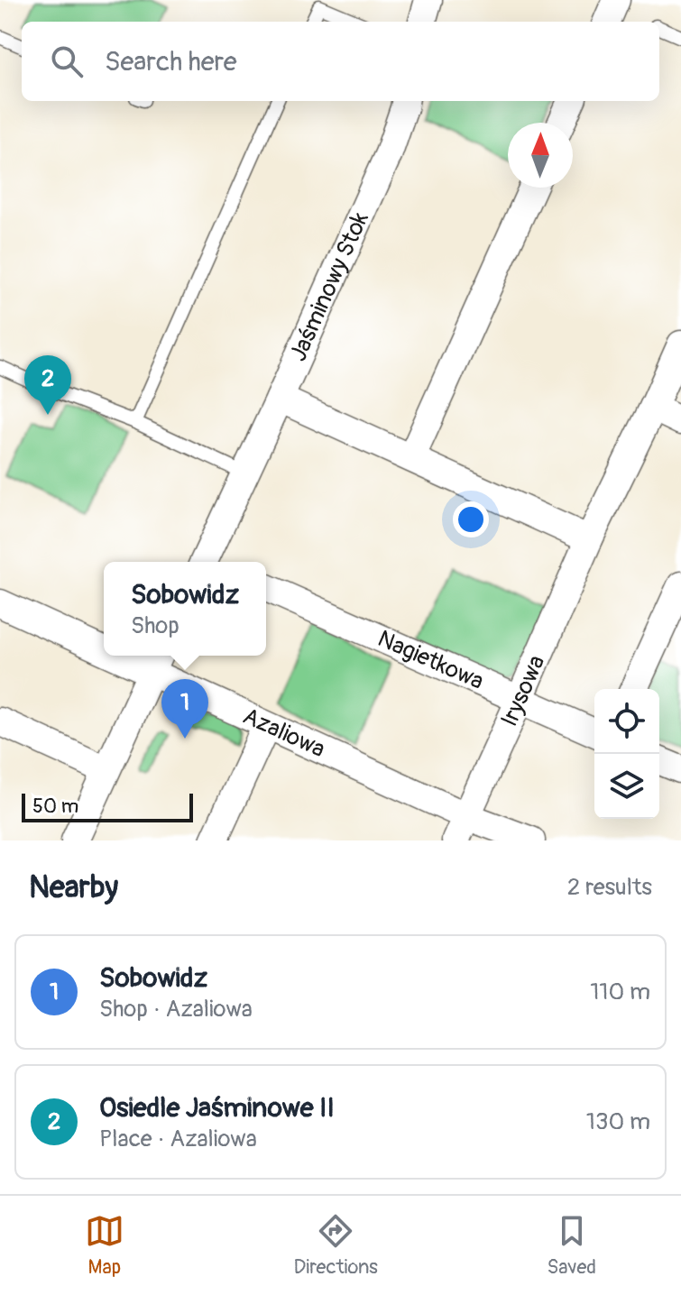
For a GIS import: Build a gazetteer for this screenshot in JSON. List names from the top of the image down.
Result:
{
  "streets": {
    "street": [
      "Jaśminowy Stok",
      "Nagietkowa",
      "Irysowa",
      "Azaliowa"
    ]
  },
  "crossings": [
    ["Nagietkowa", "Irysowa"],
    ["Irysowa", "Azaliowa"]
  ],
  "scale_bar": "50 m",
  "north": "top",
  "page": {
    "search": "Search here",
    "pins": ["2", "1"],
    "popup": ["Sobowidz", "Shop"],
    "scale": "50 m",
    "heading": ["Nearby", "2 results"],
    "list": [
      {
        "mark": "1",
        "name": "Sobowidz",
        "note": "Shop · Azaliowa",
        "value": "110 m"
      },
      {
        "mark": "2",
        "name": "Osiedle Jaśminowe II",
        "note": "Place · Azaliowa",
        "value": "130 m"
      }
    ],
    "nav": ["Map", "Directions", "Saved"]
  }
}
